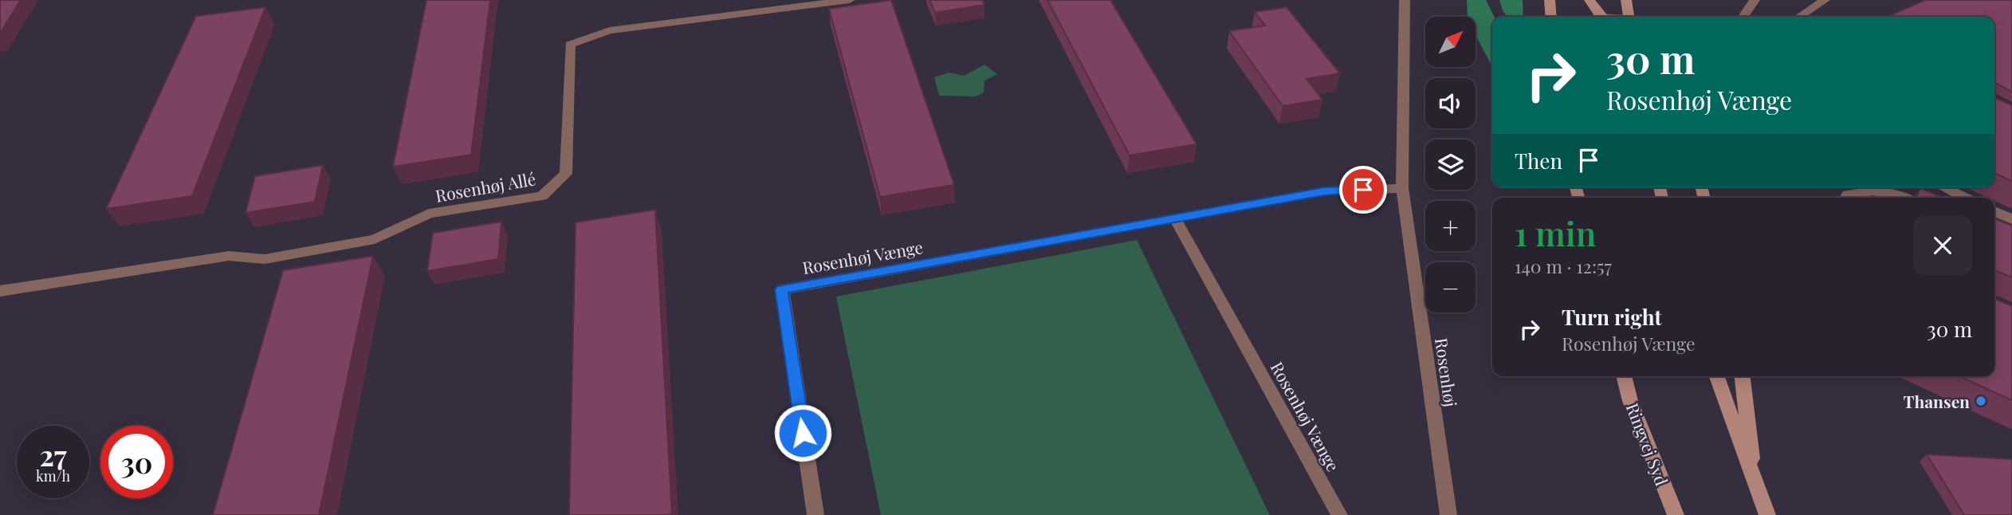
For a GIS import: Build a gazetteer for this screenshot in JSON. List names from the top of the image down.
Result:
{
  "streets": {
    "main road": ["Ringvej Syd"],
    "street": ["Rosenhøj Allé", "Rosenhøj Vænge", "Rosenhøj"]
  },
  "crossings": [
    ["Rosenhøj Vænge", "Rosenhøj"]
  ],
  "places": ["Thansen"],
  "north": "top right",
  "page": {
    "map_buttons": ["+", "−"],
    "turn": ["30 m", "Rosenhøj Vænge"],
    "then": "Then",
    "heading": ["1 min", "140 m · 12:57"],
    "list": [
      {
        "name": "Turn right",
        "note": "Rosenhøj Vænge",
        "value": "30 m"
      }
    ],
    "speed": "27 km/h",
    "limit": "30"
  }
}
